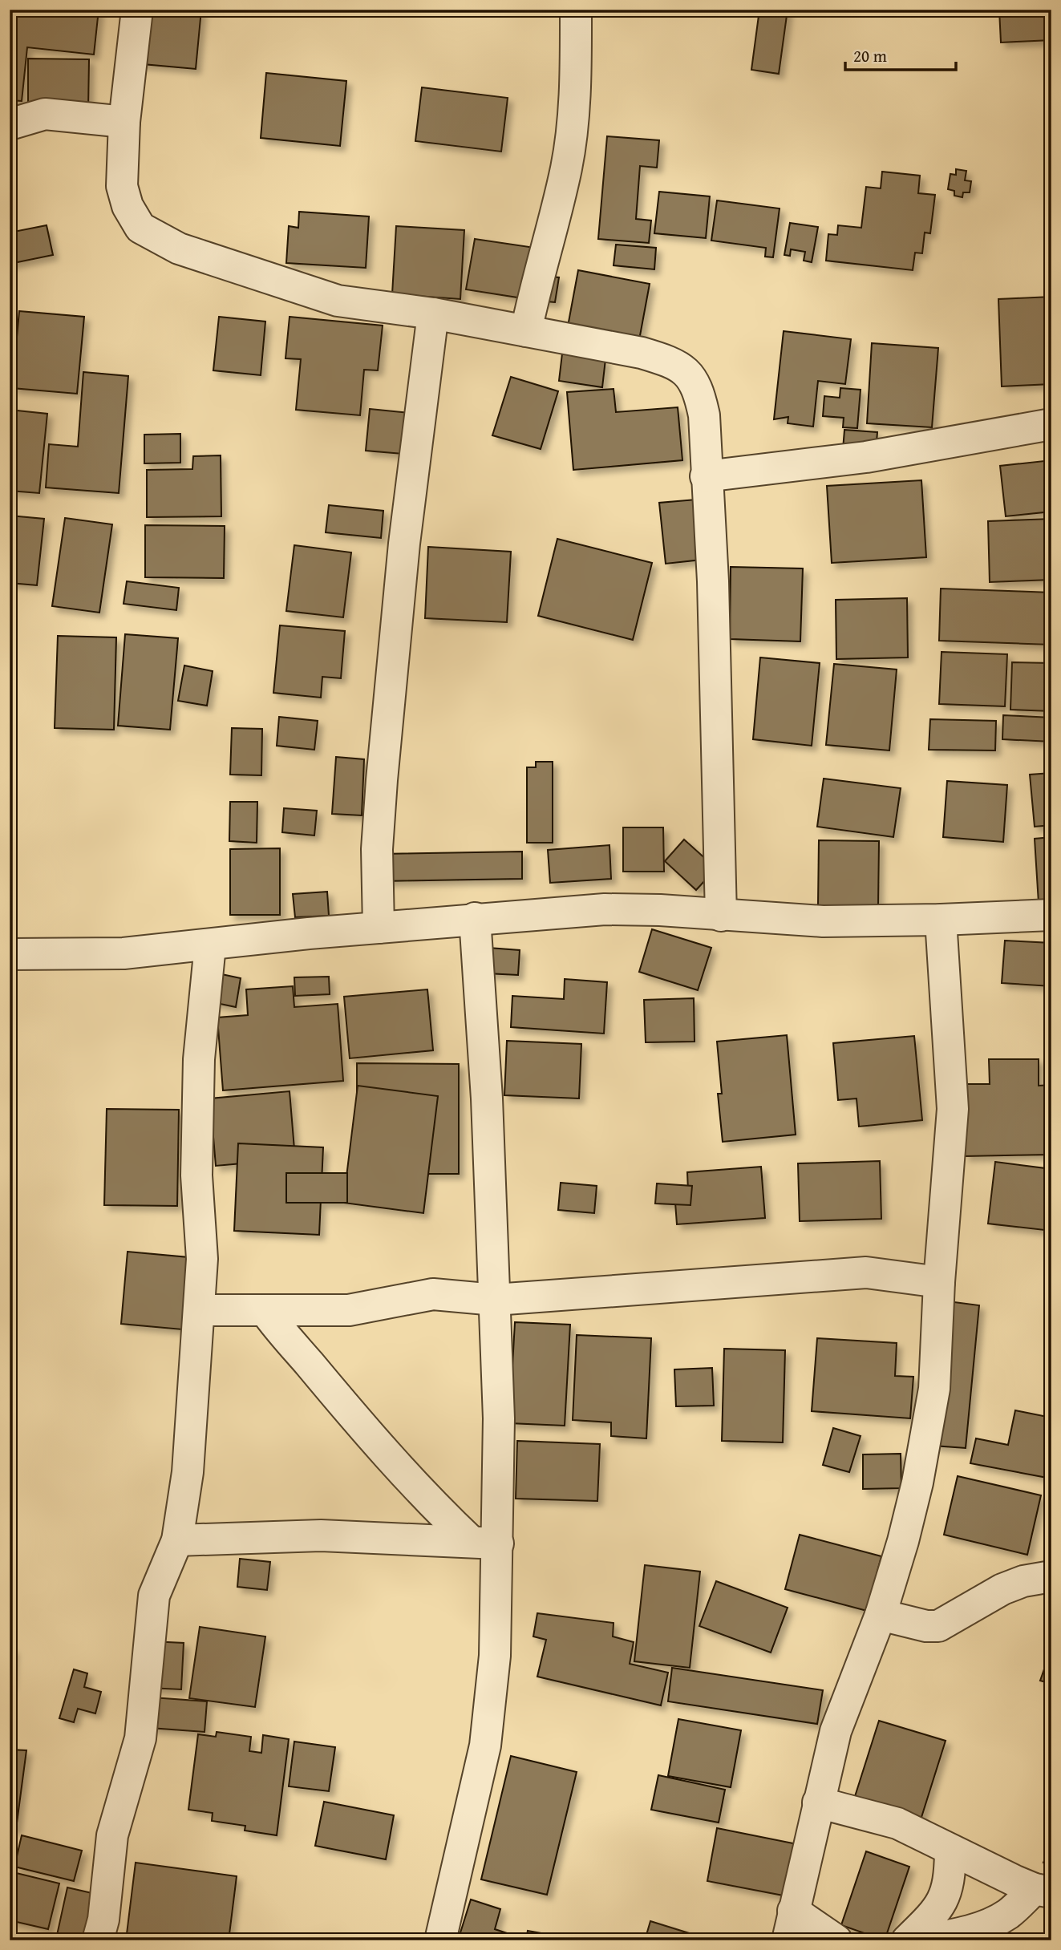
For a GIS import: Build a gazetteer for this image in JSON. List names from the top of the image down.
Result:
{
  "scale_bar": "20 m"
}
